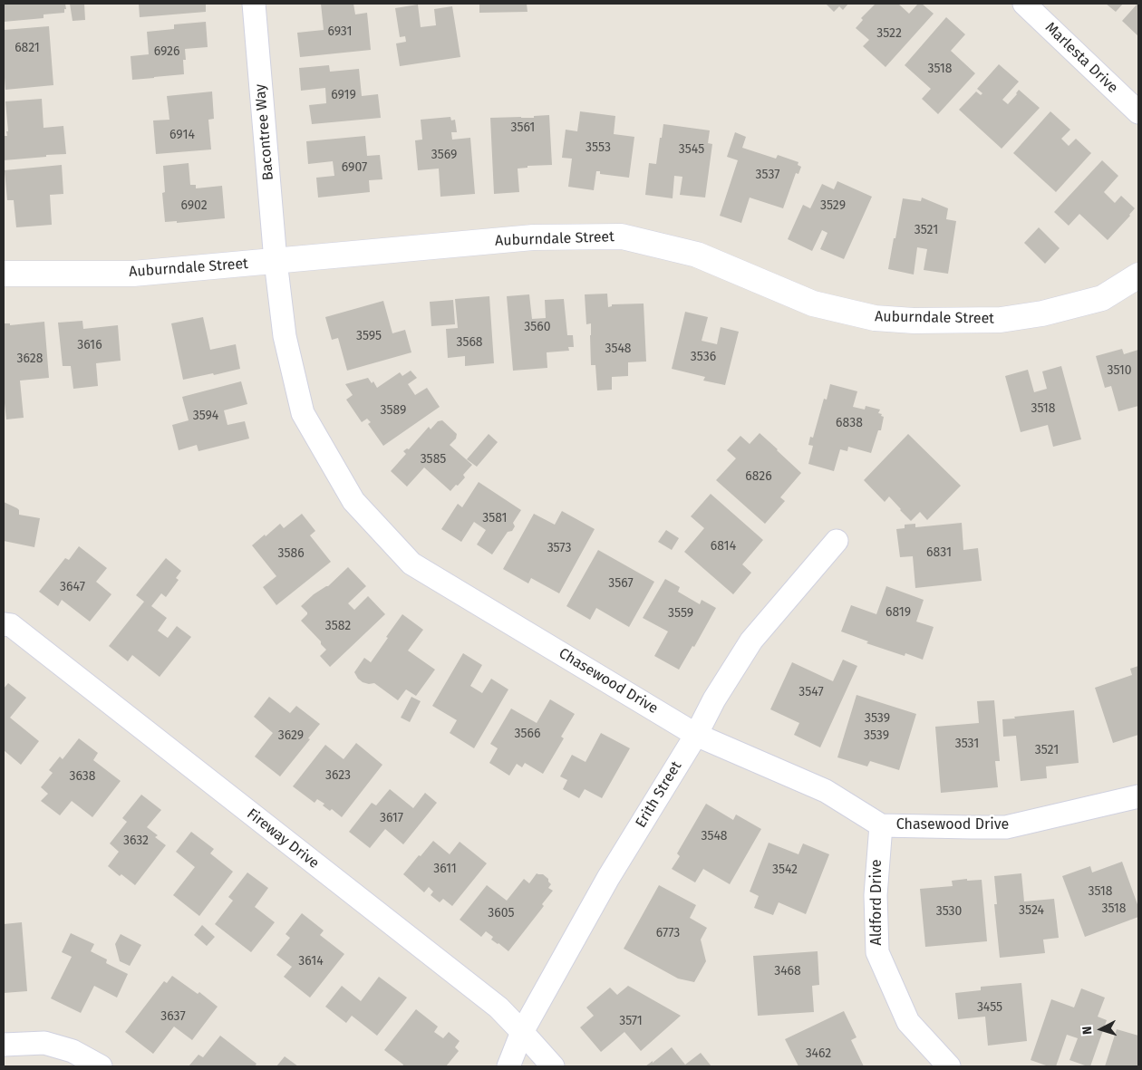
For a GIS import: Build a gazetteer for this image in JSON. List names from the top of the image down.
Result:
{
  "streets": {
    "street": [
      "Marlesta Drive",
      "Bacontree Way",
      "Auburndale Street",
      "Chasewood Drive",
      "Erith Street",
      "Fireway Drive",
      "Aldford Drive"
    ]
  },
  "crossings": [
    ["Bacontree Way", "Auburndale Street"],
    ["Bacontree Way", "Chasewood Drive"],
    ["Auburndale Street", "Chasewood Drive"],
    ["Chasewood Drive", "Erith Street"],
    ["Chasewood Drive", "Aldford Drive"],
    ["Erith Street", "Fireway Drive"]
  ],
  "house_numbers": [
    "6931",
    "3522",
    "6821",
    "6926",
    "3518",
    "6919",
    "3561",
    "6914",
    "3553",
    "3545",
    "3569",
    "6907",
    "3537",
    "6902",
    "3529",
    "3521",
    "3560",
    "3595",
    "3568",
    "3616",
    "3548",
    "3536",
    "3628",
    "3510",
    "3518",
    "3589",
    "3594",
    "6838",
    "3585",
    "6826",
    "3581",
    "6814",
    "3573",
    "6831",
    "3586",
    "3567",
    "3647",
    "6819",
    "3559",
    "3582",
    "3547",
    "3539",
    "3566",
    "3629",
    "3539",
    "3531",
    "3521",
    "3623",
    "3638",
    "3617",
    "3548",
    "3632",
    "3611",
    "3542",
    "3518",
    "3518",
    "3524",
    "3530",
    "3605",
    "6773",
    "3614",
    "3468",
    "3455",
    "3637",
    "3571",
    "3462"
  ],
  "north": "left"
}
